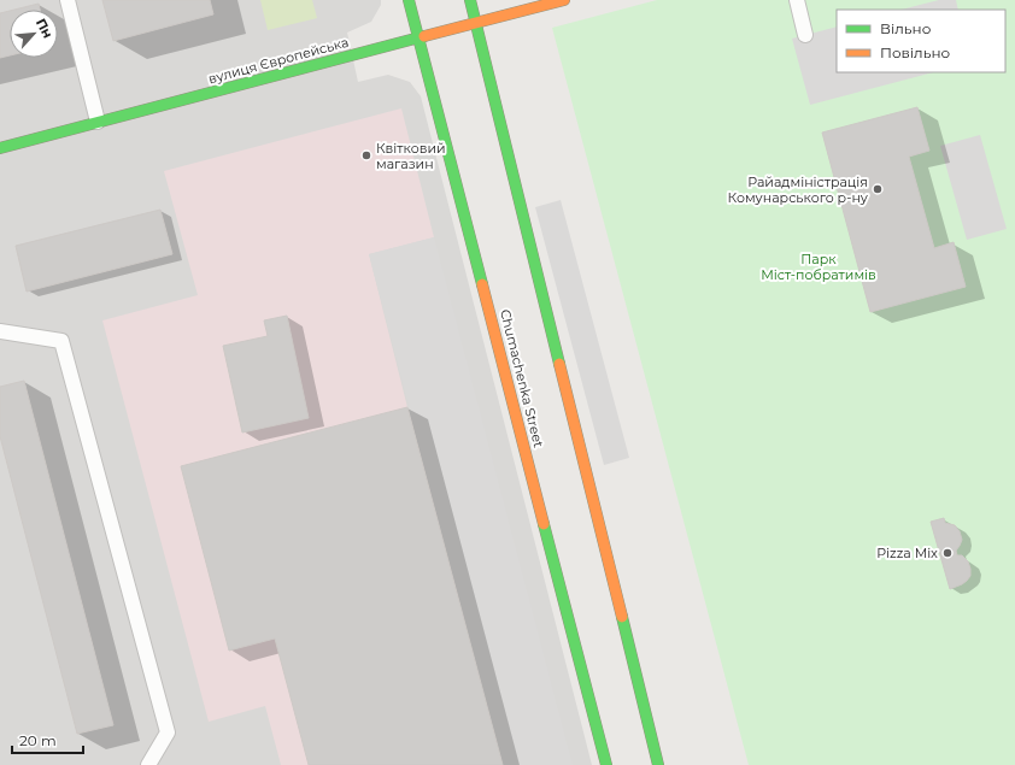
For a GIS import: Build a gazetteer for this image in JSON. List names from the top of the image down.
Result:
{
  "streets": {
    "street": ["вулиця Європейська", "Chumachenka Street"]
  },
  "crossings": [
    ["вулиця Європейська", "Chumachenka Street"]
  ],
  "parks": ["Парк Міст-побратимів"],
  "places": ["Квітковий магазин", "Райадміністрація Комунарського р-ну", "Pizza Mix"],
  "legend": ["Вільно", "Повільно"],
  "scale_bar": "20 m",
  "north": "top right"
}
